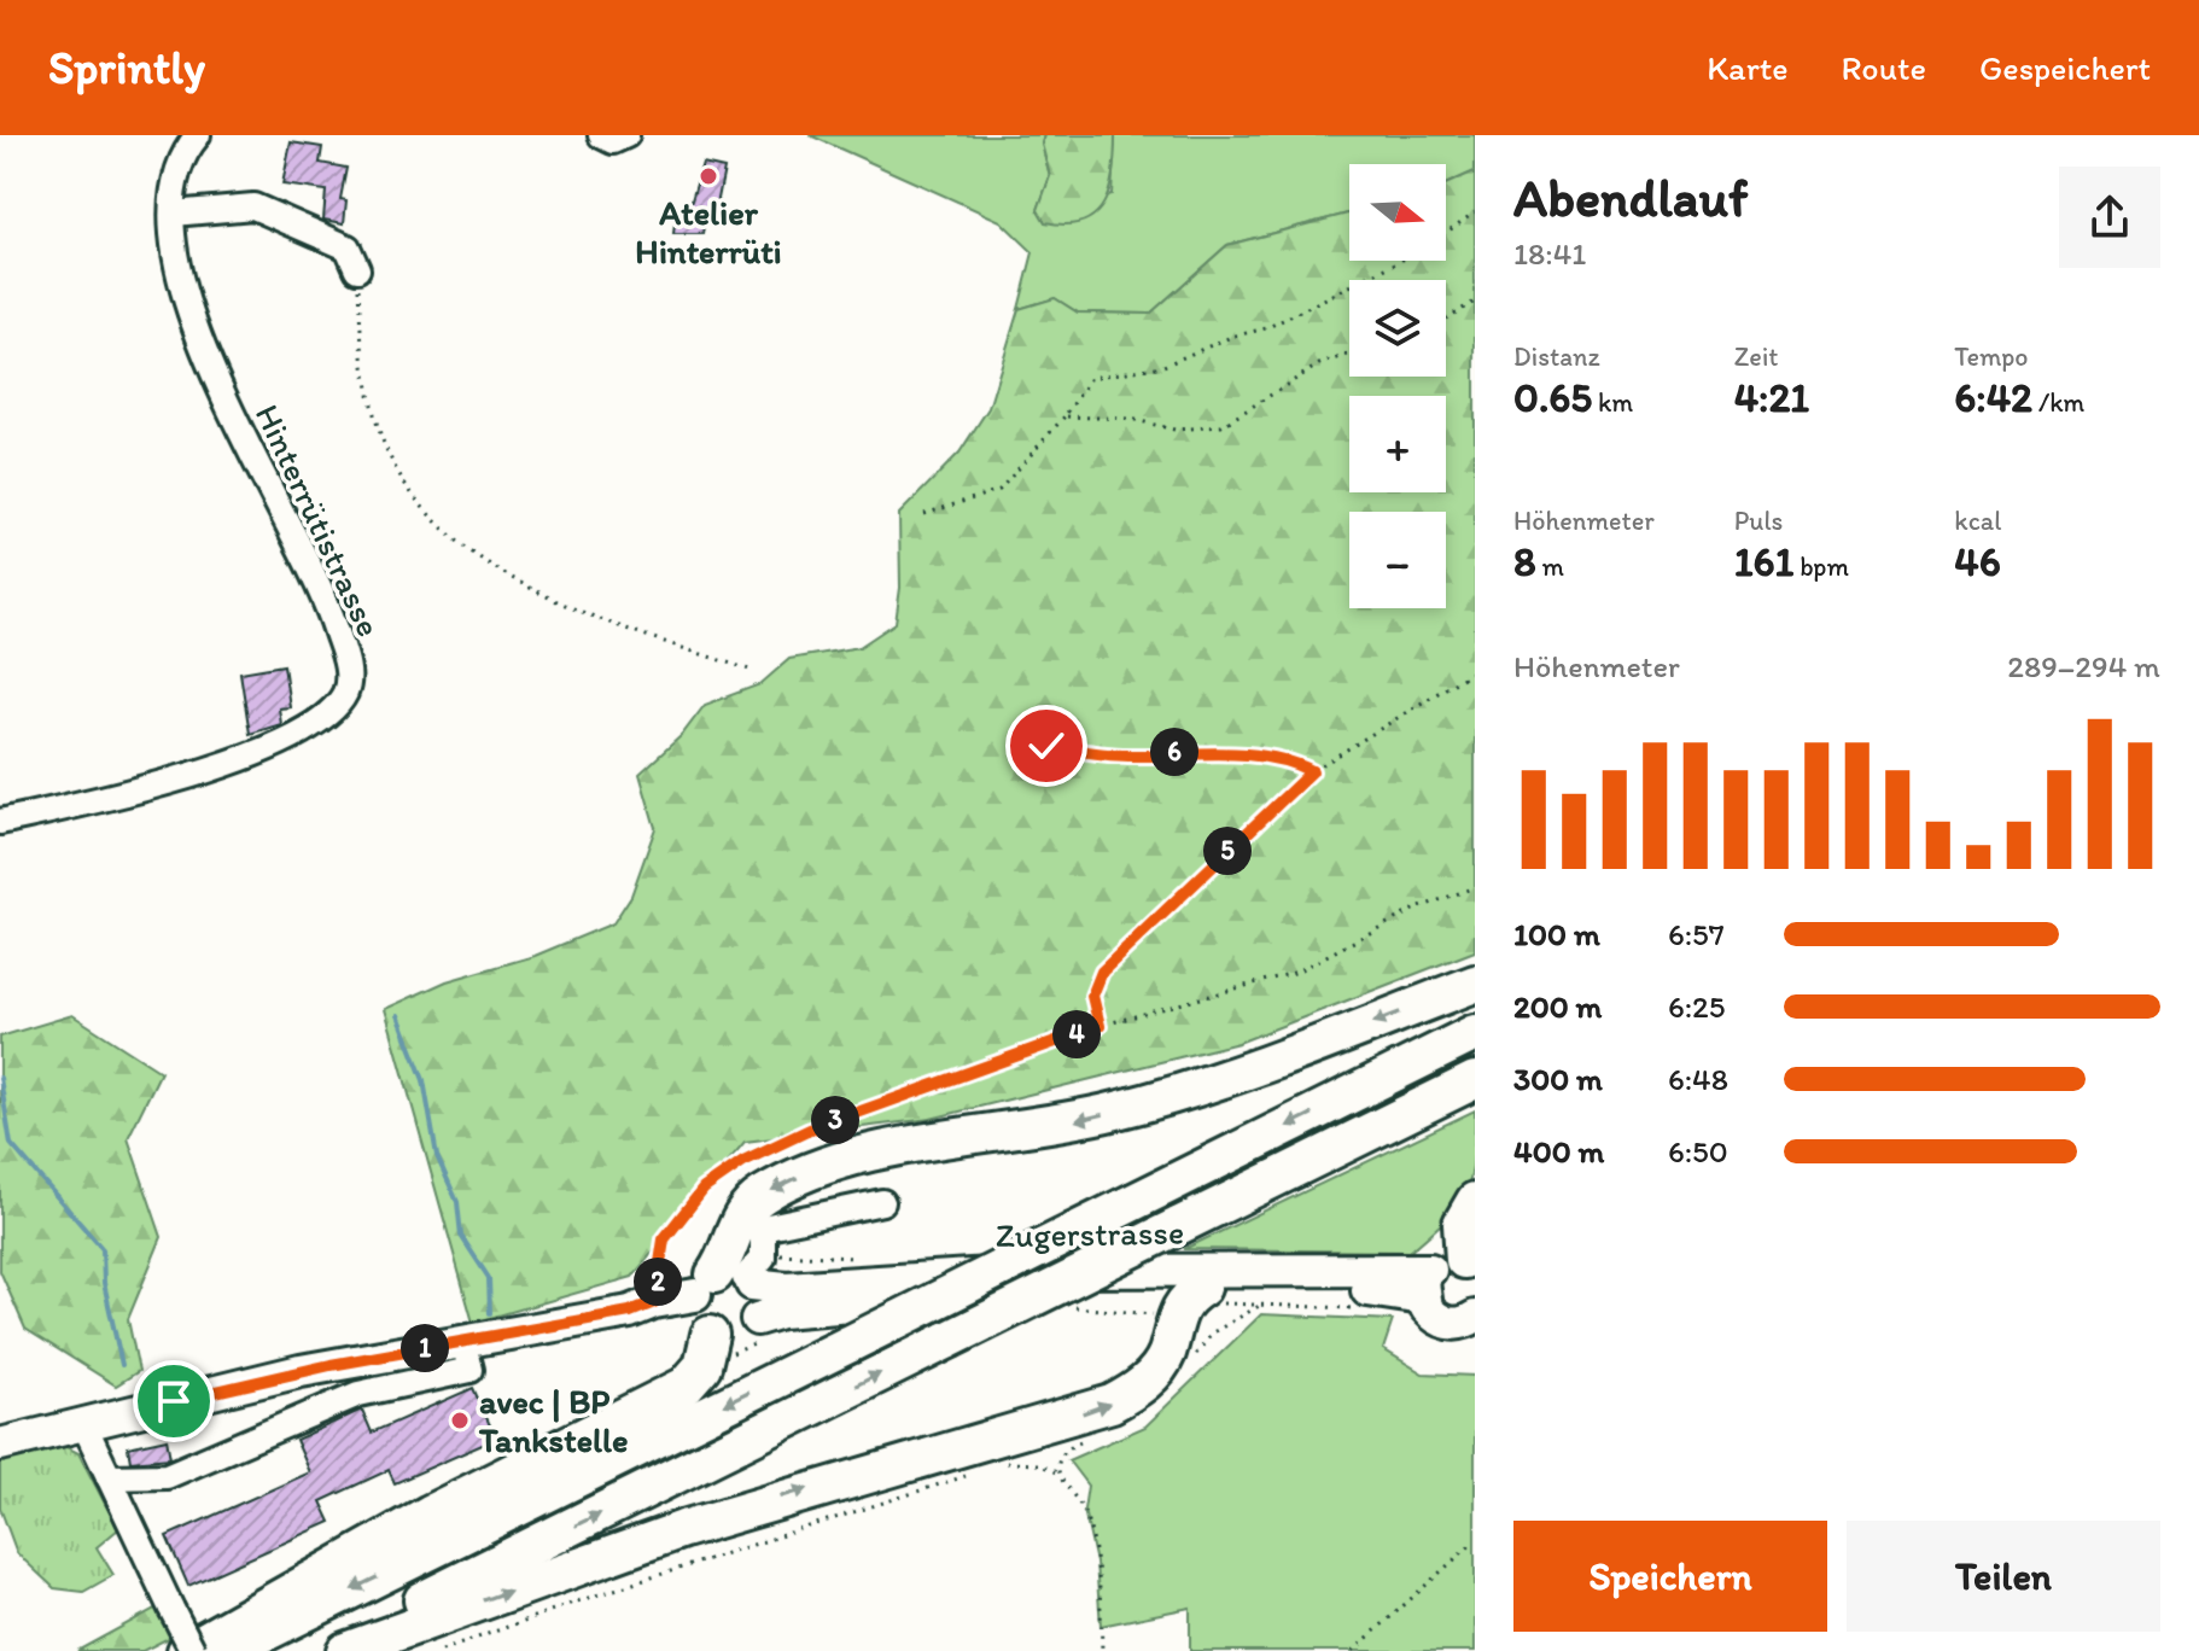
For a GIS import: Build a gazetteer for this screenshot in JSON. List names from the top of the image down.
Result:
{
  "streets": {
    "main road": ["Zugerstrasse"],
    "street": ["Hinterrütistrasse"]
  },
  "places": ["Atelier Hinterrüti", "avec | BP Tankstelle"],
  "north": "right",
  "page": {
    "header": "Sprintly",
    "nav": ["Karte", "Route", "Gespeichert"],
    "heading": ["Abendlauf", "18:41"],
    "map_buttons": ["+", "−"],
    "stats": [
      ["Distanz", "0.65 km"],
      ["Zeit", "4:21"],
      ["Tempo", "6:42 /km"],
      ["Höhenmeter", "8 m"],
      ["Puls", "161 bpm"],
      ["kcal", "46"]
    ],
    "chart": ["Höhenmeter", "289–294 m"],
    "pins": [
      "6",
      "5",
      "4",
      "3",
      "2",
      "1"
    ],
    "list": [
      {
        "name": "100 m",
        "note": "6:57"
      },
      {
        "name": "200 m",
        "note": "6:25"
      },
      {
        "name": "300 m",
        "note": "6:48"
      },
      {
        "name": "400 m",
        "note": "6:50"
      }
    ],
    "buttons": ["Speichern", "Teilen"]
  }
}
